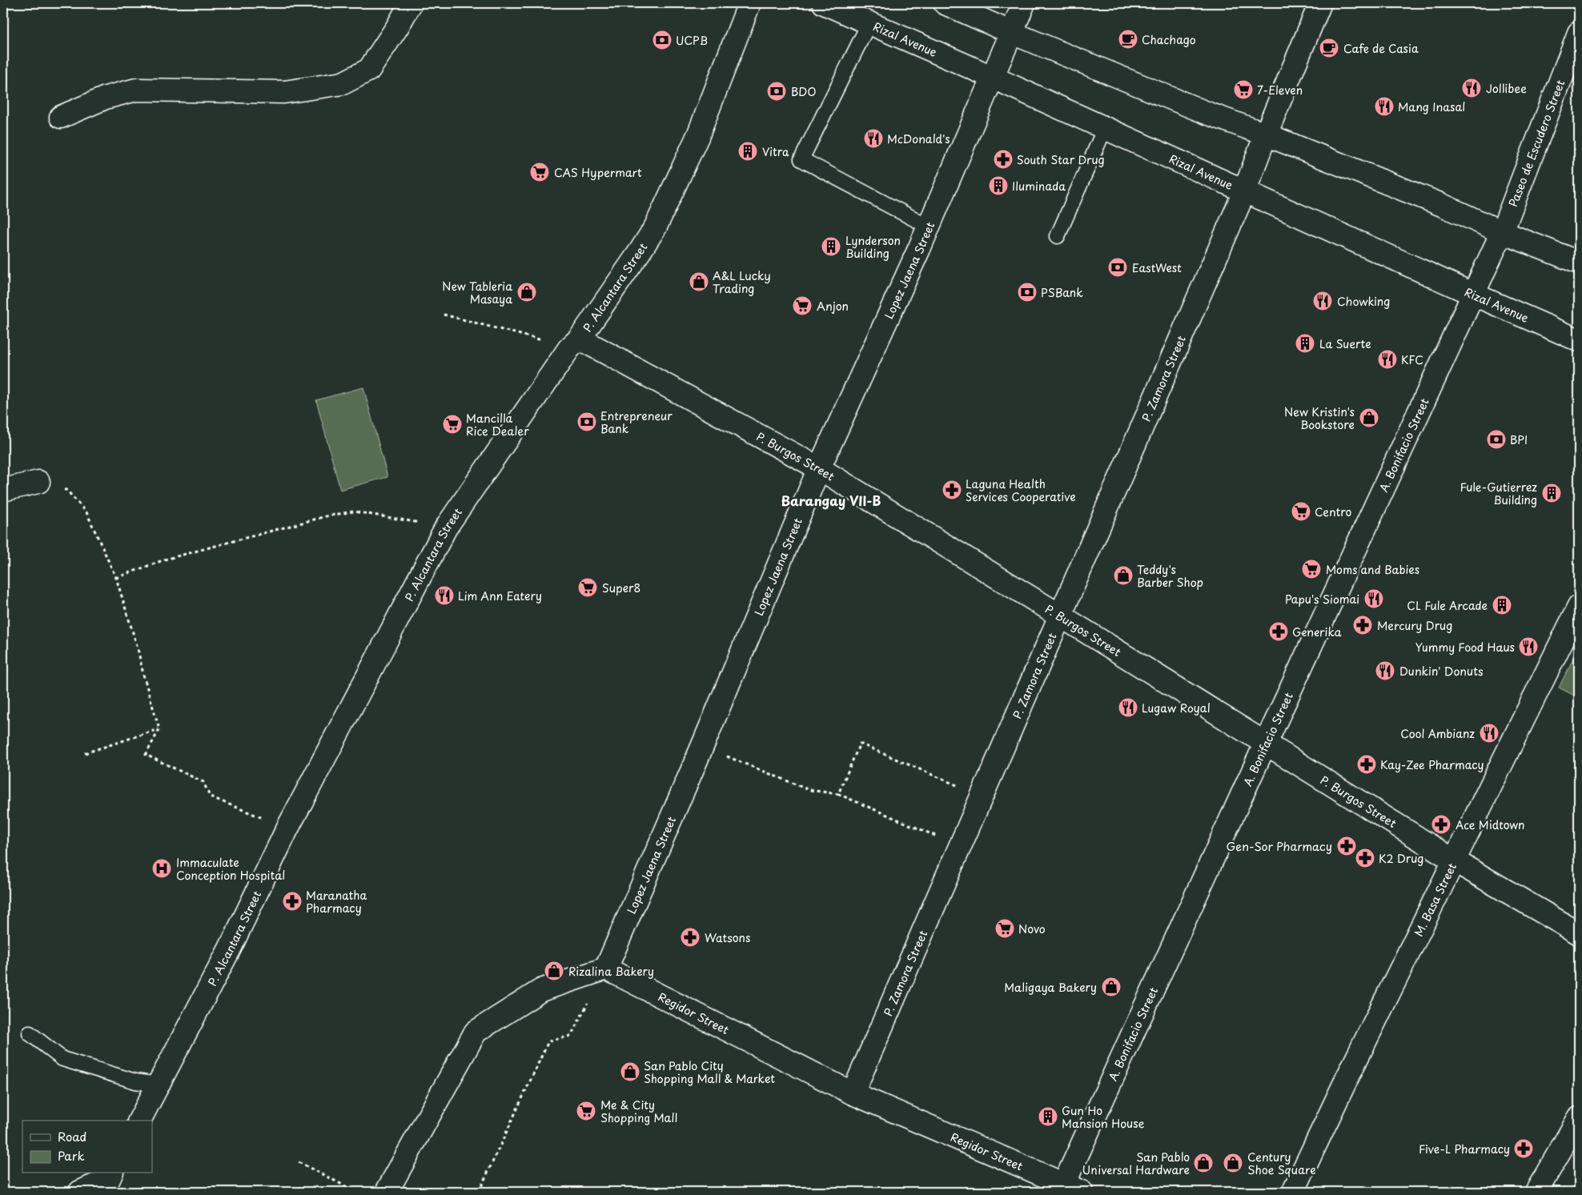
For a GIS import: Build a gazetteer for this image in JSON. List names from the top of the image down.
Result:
{
  "streets": {
    "street": [
      "Rizal Avenue",
      "Paseo de Escudero Street",
      "Lopez Jaena Street",
      "P. Alcantara Street",
      "P. Zamora Street",
      "A. Bonifacio Street",
      "P. Burgos Street",
      "M. Basa Street",
      "Regidor Street"
    ]
  },
  "crossings": [
    ["Rizal Avenue", "Paseo de Escudero Street"],
    ["Rizal Avenue", "Lopez Jaena Street"],
    ["Rizal Avenue", "P. Zamora Street"],
    ["Rizal Avenue", "A. Bonifacio Street"],
    ["Paseo de Escudero Street", "A. Bonifacio Street"],
    ["Lopez Jaena Street", "P. Burgos Street"],
    ["Lopez Jaena Street", "Regidor Street"],
    ["P. Alcantara Street", "P. Burgos Street"],
    ["P. Zamora Street", "P. Burgos Street"],
    ["P. Zamora Street", "Regidor Street"],
    ["A. Bonifacio Street", "P. Burgos Street"],
    ["A. Bonifacio Street", "Regidor Street"],
    ["P. Burgos Street", "M. Basa Street"]
  ],
  "districts": ["Barangay VII-B"],
  "places": {
    "cafe": ["Chachago", "Cafe de Casia"],
    "bank": [
      "UCPB",
      "BDO",
      "EastWest",
      "PSBank",
      "Entrepreneur Bank",
      "BPI"
    ],
    "restaurant": [
      "Jollibee",
      "Mang Inasal",
      "McDonald's",
      "Chowking",
      "KFC",
      "Lim Ann Eatery",
      "Papu's Siomai",
      "Yummy Food Haus",
      "Dunkin' Donuts",
      "Lugaw Royal",
      "Cool Ambianz"
    ],
    "supermarket": [
      "7-Eleven",
      "CAS Hypermart",
      "Anjon",
      "Mancilla Rice Dealer",
      "Centro",
      "Moms and Babies",
      "Super8",
      "Novo",
      "Me & City Shopping Mall"
    ],
    "building": [
      "Vitra",
      "Iluminada",
      "Lynderson Building",
      "La Suerte",
      "Fule-Gutierrez Building",
      "CL Fule Arcade",
      "Gun Ho Mansion House"
    ],
    "pharmacy": [
      "South Star Drug",
      "Laguna Health Services Cooperative",
      "Mercury Drug",
      "Generika",
      "Kay-Zee Pharmacy",
      "Ace Midtown",
      "Gen-Sor Pharmacy",
      "K2 Drug",
      "Maranatha Pharmacy",
      "Watsons",
      "Five-L Pharmacy"
    ],
    "shop": [
      "A&L Lucky Trading",
      "New Tableria Masaya",
      "New Kristin's Bookstore",
      "Teddy's Barber Shop",
      "Rizalina Bakery",
      "Maligaya Bakery",
      "San Pablo City Shopping Mall & Market",
      "San Pablo Universal Hardware",
      "Century Shoe Square"
    ],
    "hospital": ["Immaculate Conception Hospital"]
  },
  "legend": ["Road", "Park"]
}
